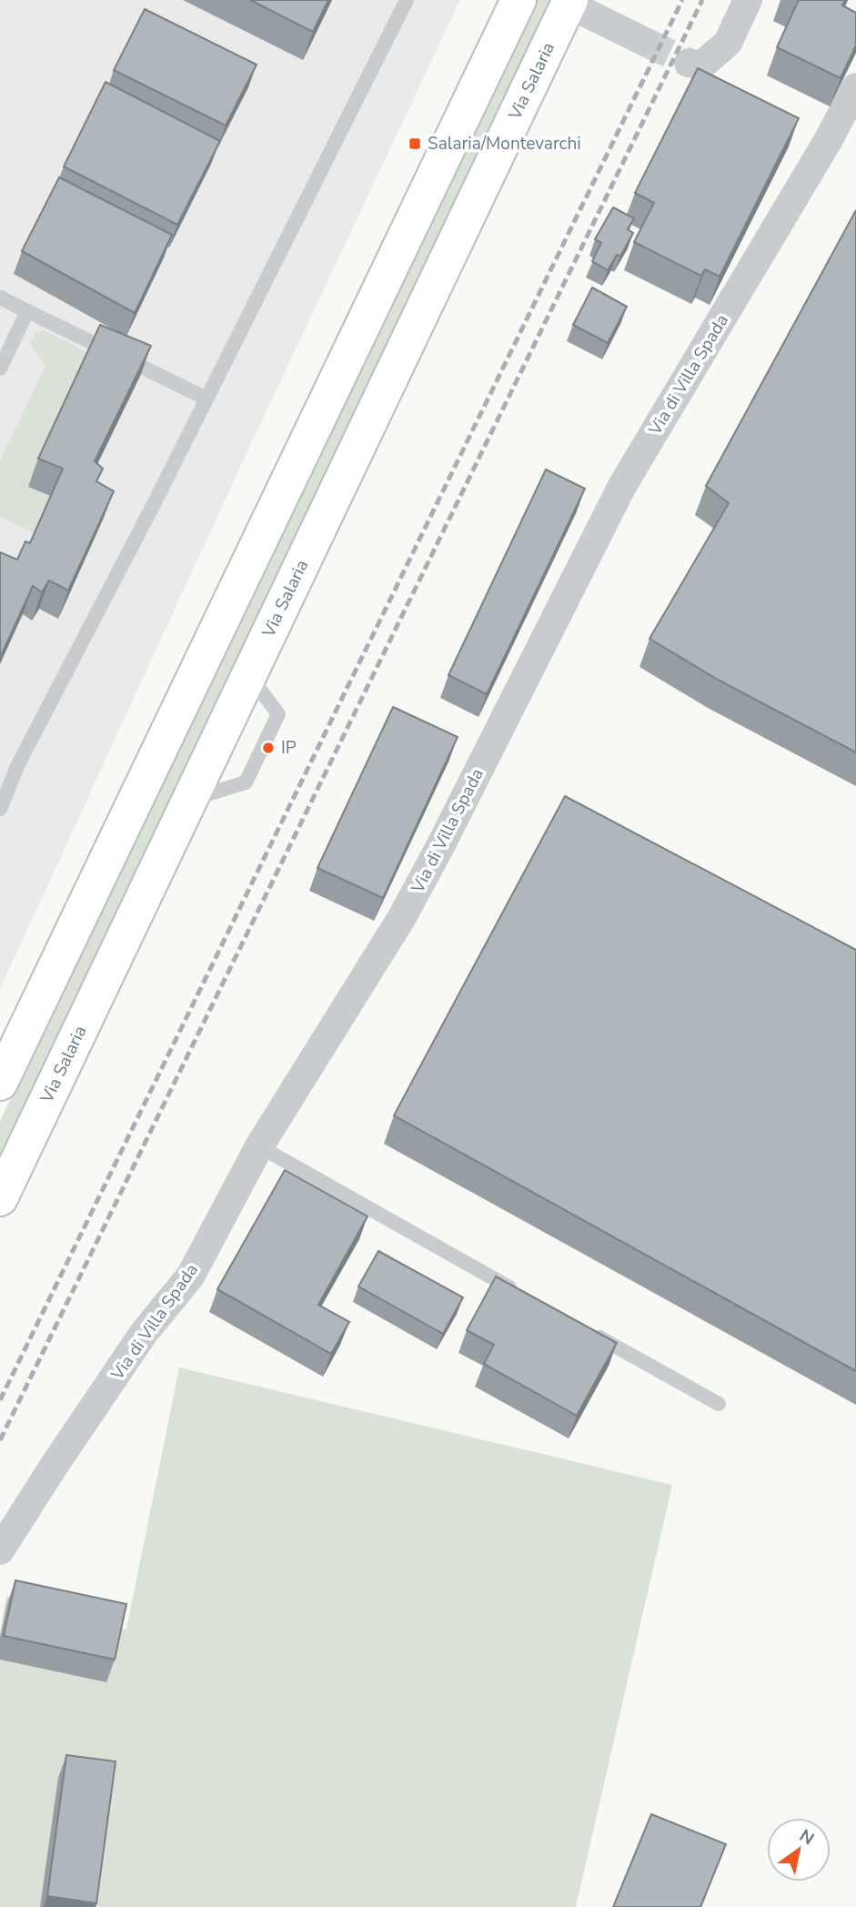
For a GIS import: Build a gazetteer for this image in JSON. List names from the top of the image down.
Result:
{
  "streets": {
    "main road": ["Via Salaria"],
    "street": ["Via di Villa Spada"]
  },
  "places": {
    "transit": ["Salaria/Montevarchi"],
    "other": ["IP"]
  },
  "north": "top right"
}
